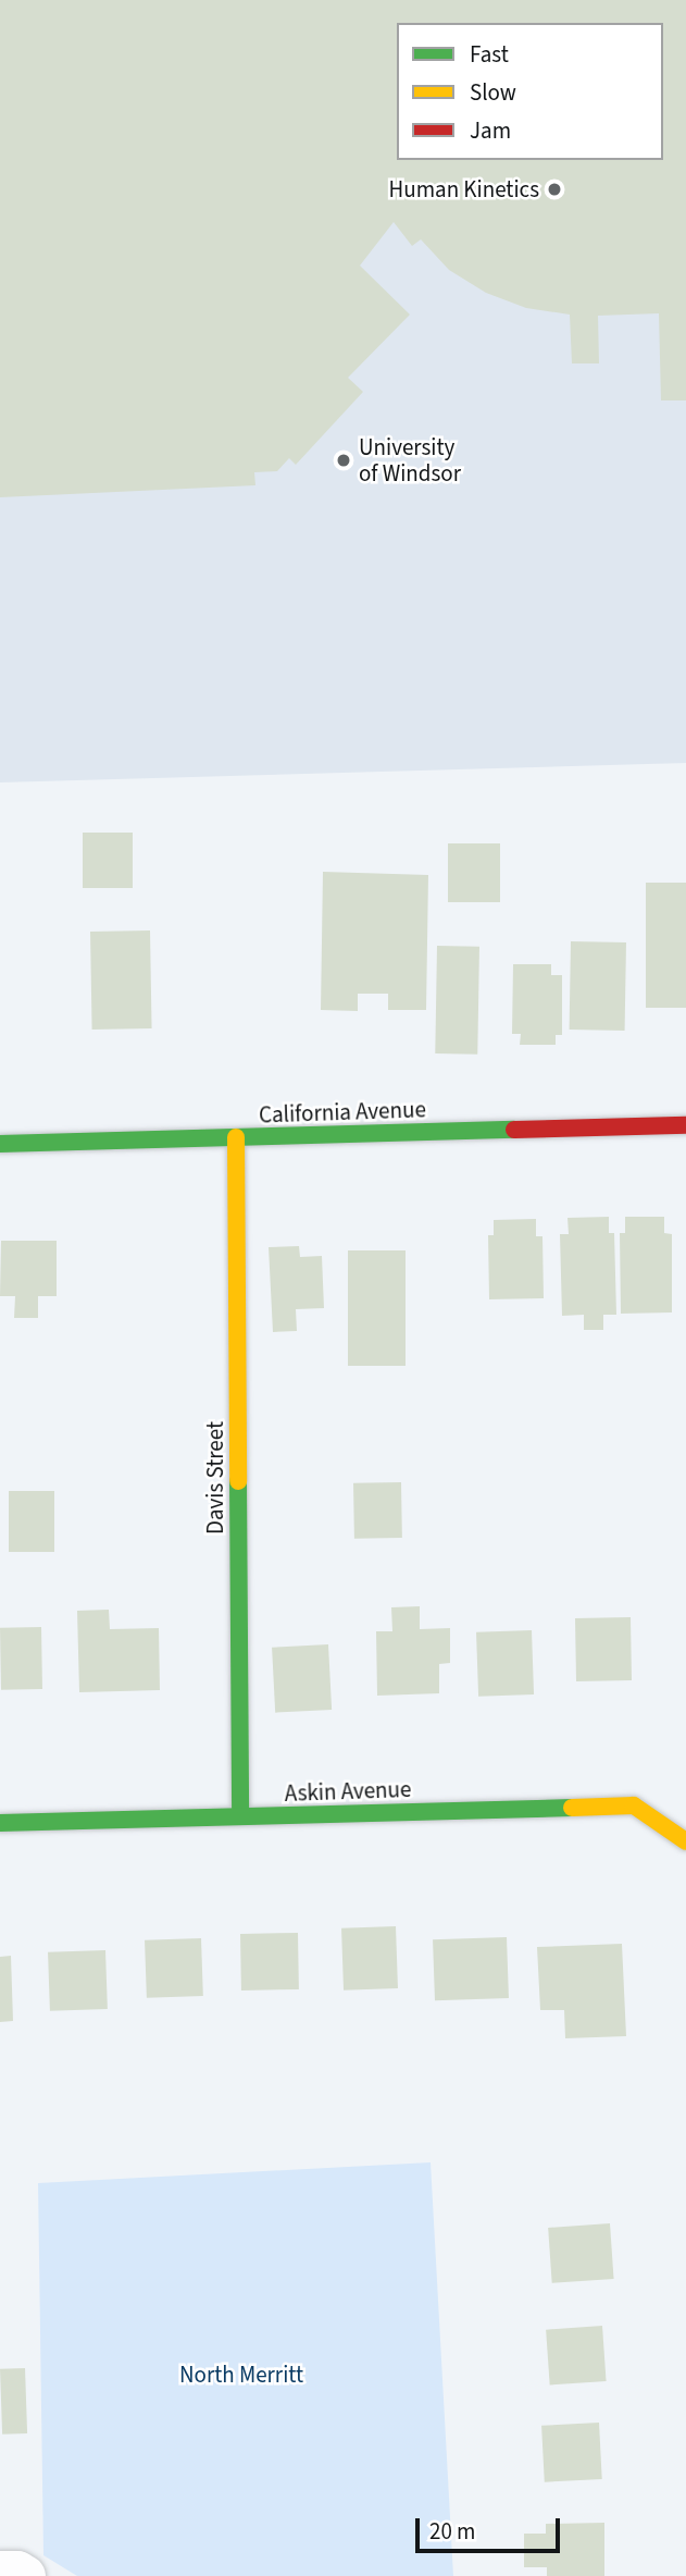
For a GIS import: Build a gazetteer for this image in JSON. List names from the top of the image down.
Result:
{
  "streets": {
    "street": ["California Avenue", "Davis Street", "Askin Avenue"]
  },
  "crossings": [
    ["California Avenue", "Davis Street"],
    ["Davis Street", "Askin Avenue"]
  ],
  "parks": ["North Merritt"],
  "places": ["Human Kinetics", "University of Windsor"],
  "legend": ["Fast", "Slow", "Jam"],
  "scale_bar": "20 m"
}
